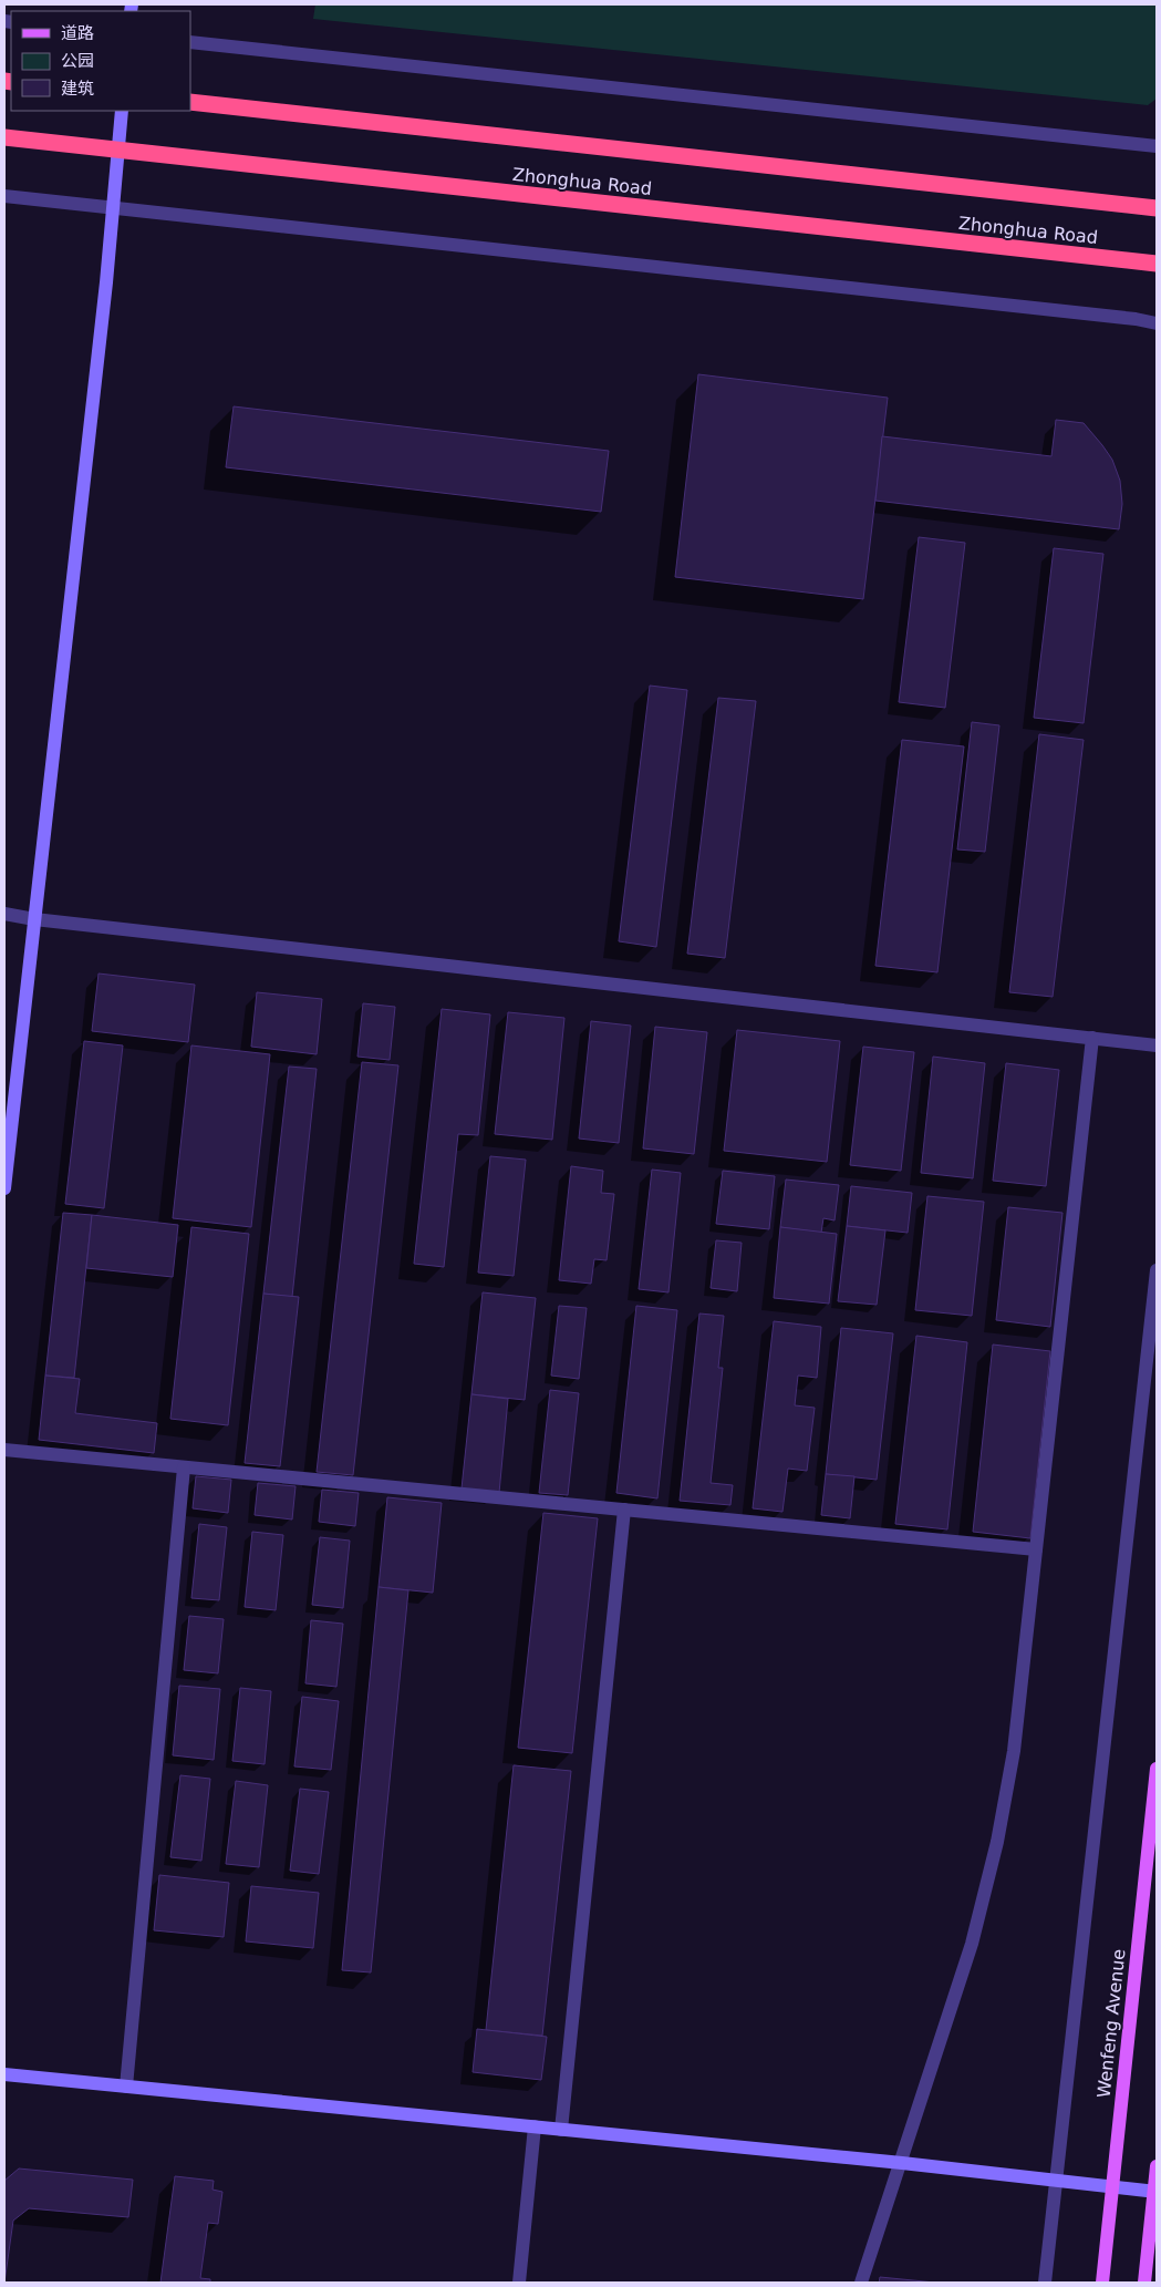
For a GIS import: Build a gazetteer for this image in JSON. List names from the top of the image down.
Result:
{
  "streets": {
    "highway": ["Zhonghua Road"],
    "main road": ["Wenfeng Avenue"]
  },
  "legend": ["道路", "公园", "建筑"]
}
